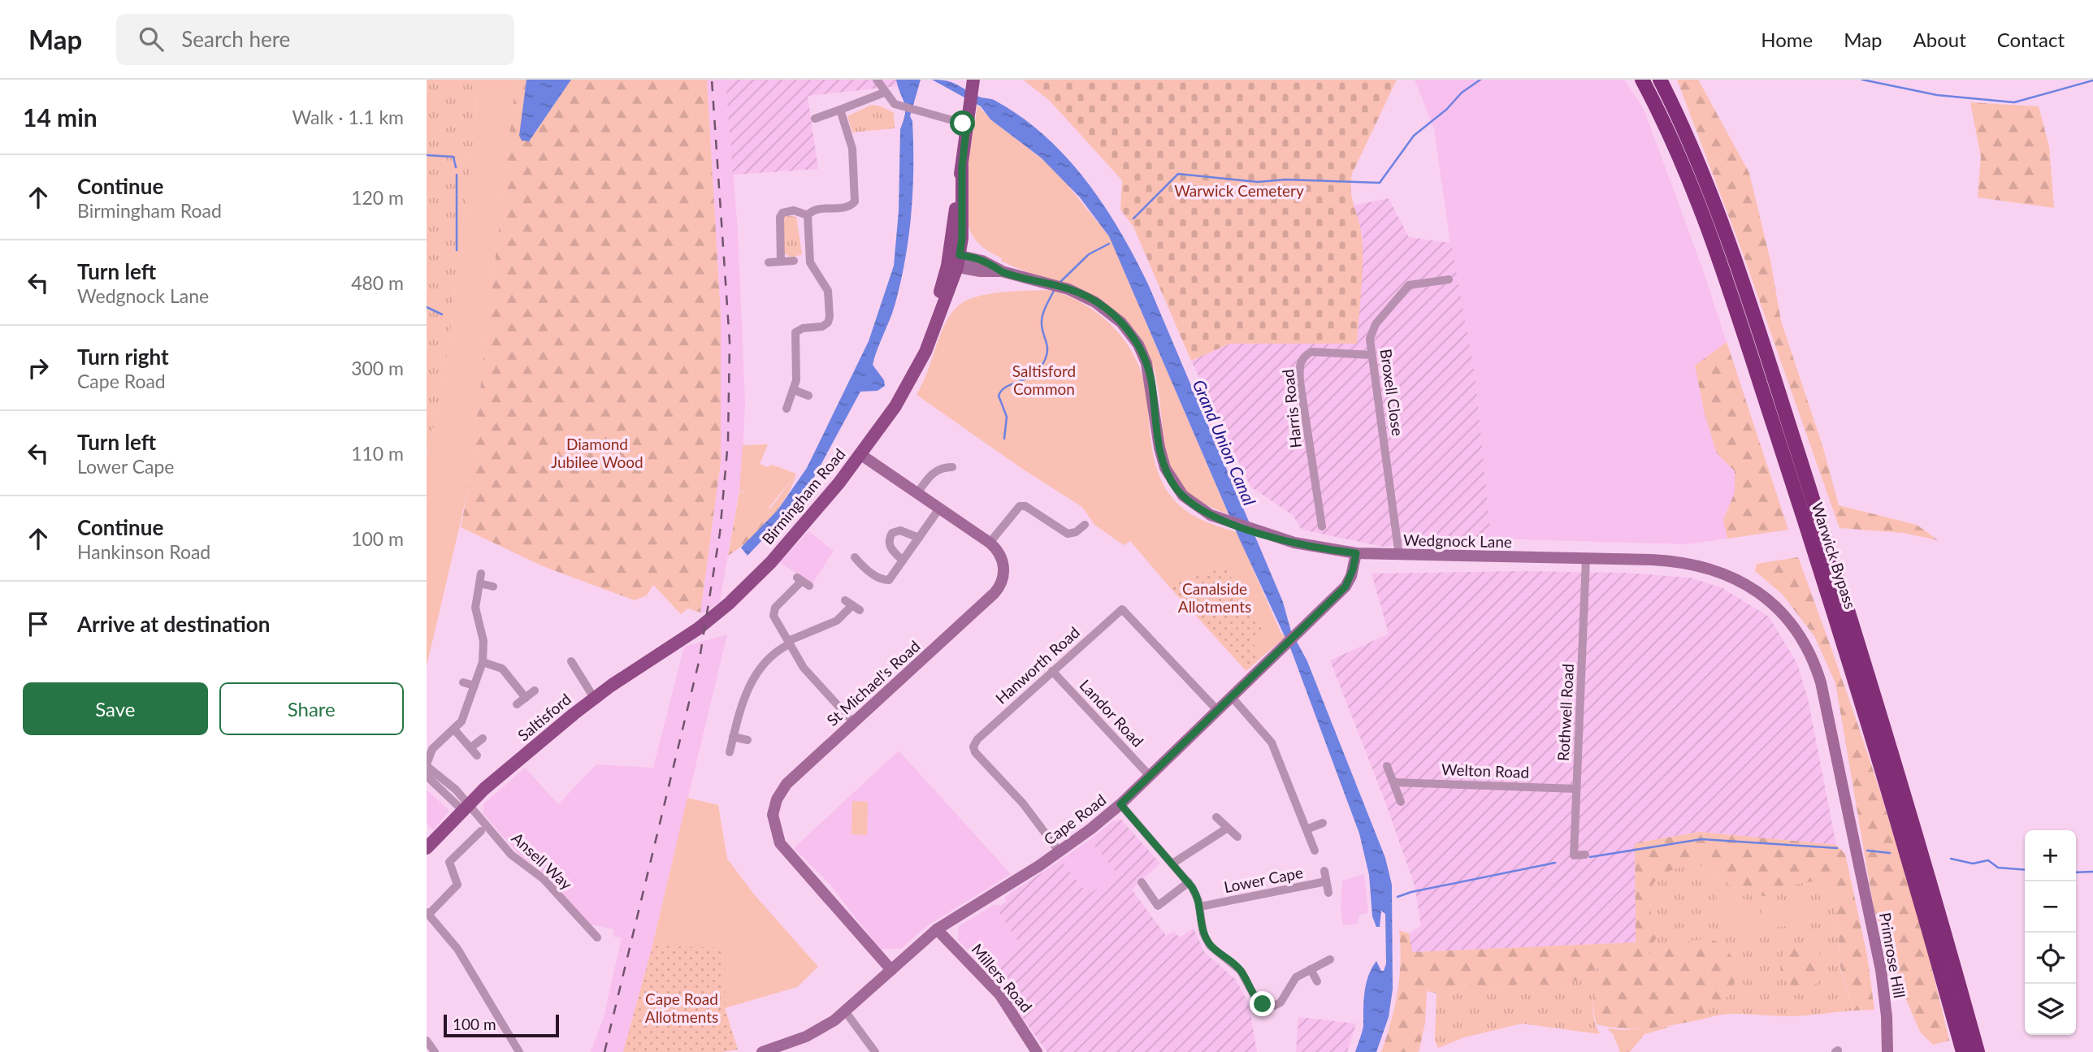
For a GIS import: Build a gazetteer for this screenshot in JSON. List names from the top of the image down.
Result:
{
  "streets": {
    "highway": ["Warwick Bypass"],
    "main road": ["Birmingham Road", "Saltisford"],
    "street": [
      "Broxell Close",
      "Harris Road",
      "Wedgnock Lane",
      "Hanworth Road",
      "St Michael's Road",
      "Rothwell Road",
      "Landor Road",
      "Welton Road",
      "Cape Road",
      "Ansell Way",
      "Lower Cape",
      "Primrose Hill",
      "Millers Road"
    ]
  },
  "crossings": [
    ["Broxell Close", "Harris Road"],
    ["Broxell Close", "Wedgnock Lane"],
    ["Birmingham Road", "Wedgnock Lane"],
    ["Birmingham Road", "St Michael's Road"],
    ["Birmingham Road", "Saltisford"],
    ["Wedgnock Lane", "Rothwell Road"],
    ["Wedgnock Lane", "Cape Road"],
    ["Wedgnock Lane", "Primrose Hill"],
    ["Hanworth Road", "Landor Road"],
    ["Hanworth Road", "Cape Road"],
    ["St Michael's Road", "Cape Road"],
    ["Rothwell Road", "Welton Road"],
    ["Landor Road", "Cape Road"],
    ["Saltisford", "Ansell Way"],
    ["Cape Road", "Millers Road"]
  ],
  "water": ["Grand Union Canal"],
  "parks": [
    "Warwick Cemetery",
    "Saltisford Common",
    "Diamond Jubilee Wood",
    "Canalside Allotments",
    "Cape Road Allotments"
  ],
  "scale_bar": "100 m",
  "page": {
    "header": "Map",
    "search": "Search here",
    "nav": [
      "Home",
      "Map",
      "About",
      "Contact"
    ],
    "heading": ["14 min", "Walk · 1.1 km"],
    "list": [
      ["Continue", "Birmingham Road", "120 m"],
      ["Turn left", "Wedgnock Lane", "480 m"],
      ["Turn right", "Cape Road", "300 m"],
      ["Turn left", "Lower Cape", "110 m"],
      ["Continue", "Hankinson Road", "100 m"],
      "Arrive at destination"
    ],
    "buttons": ["Save", "Share"],
    "map_buttons": ["+", "−"],
    "scale": "100 m"
  }
}
